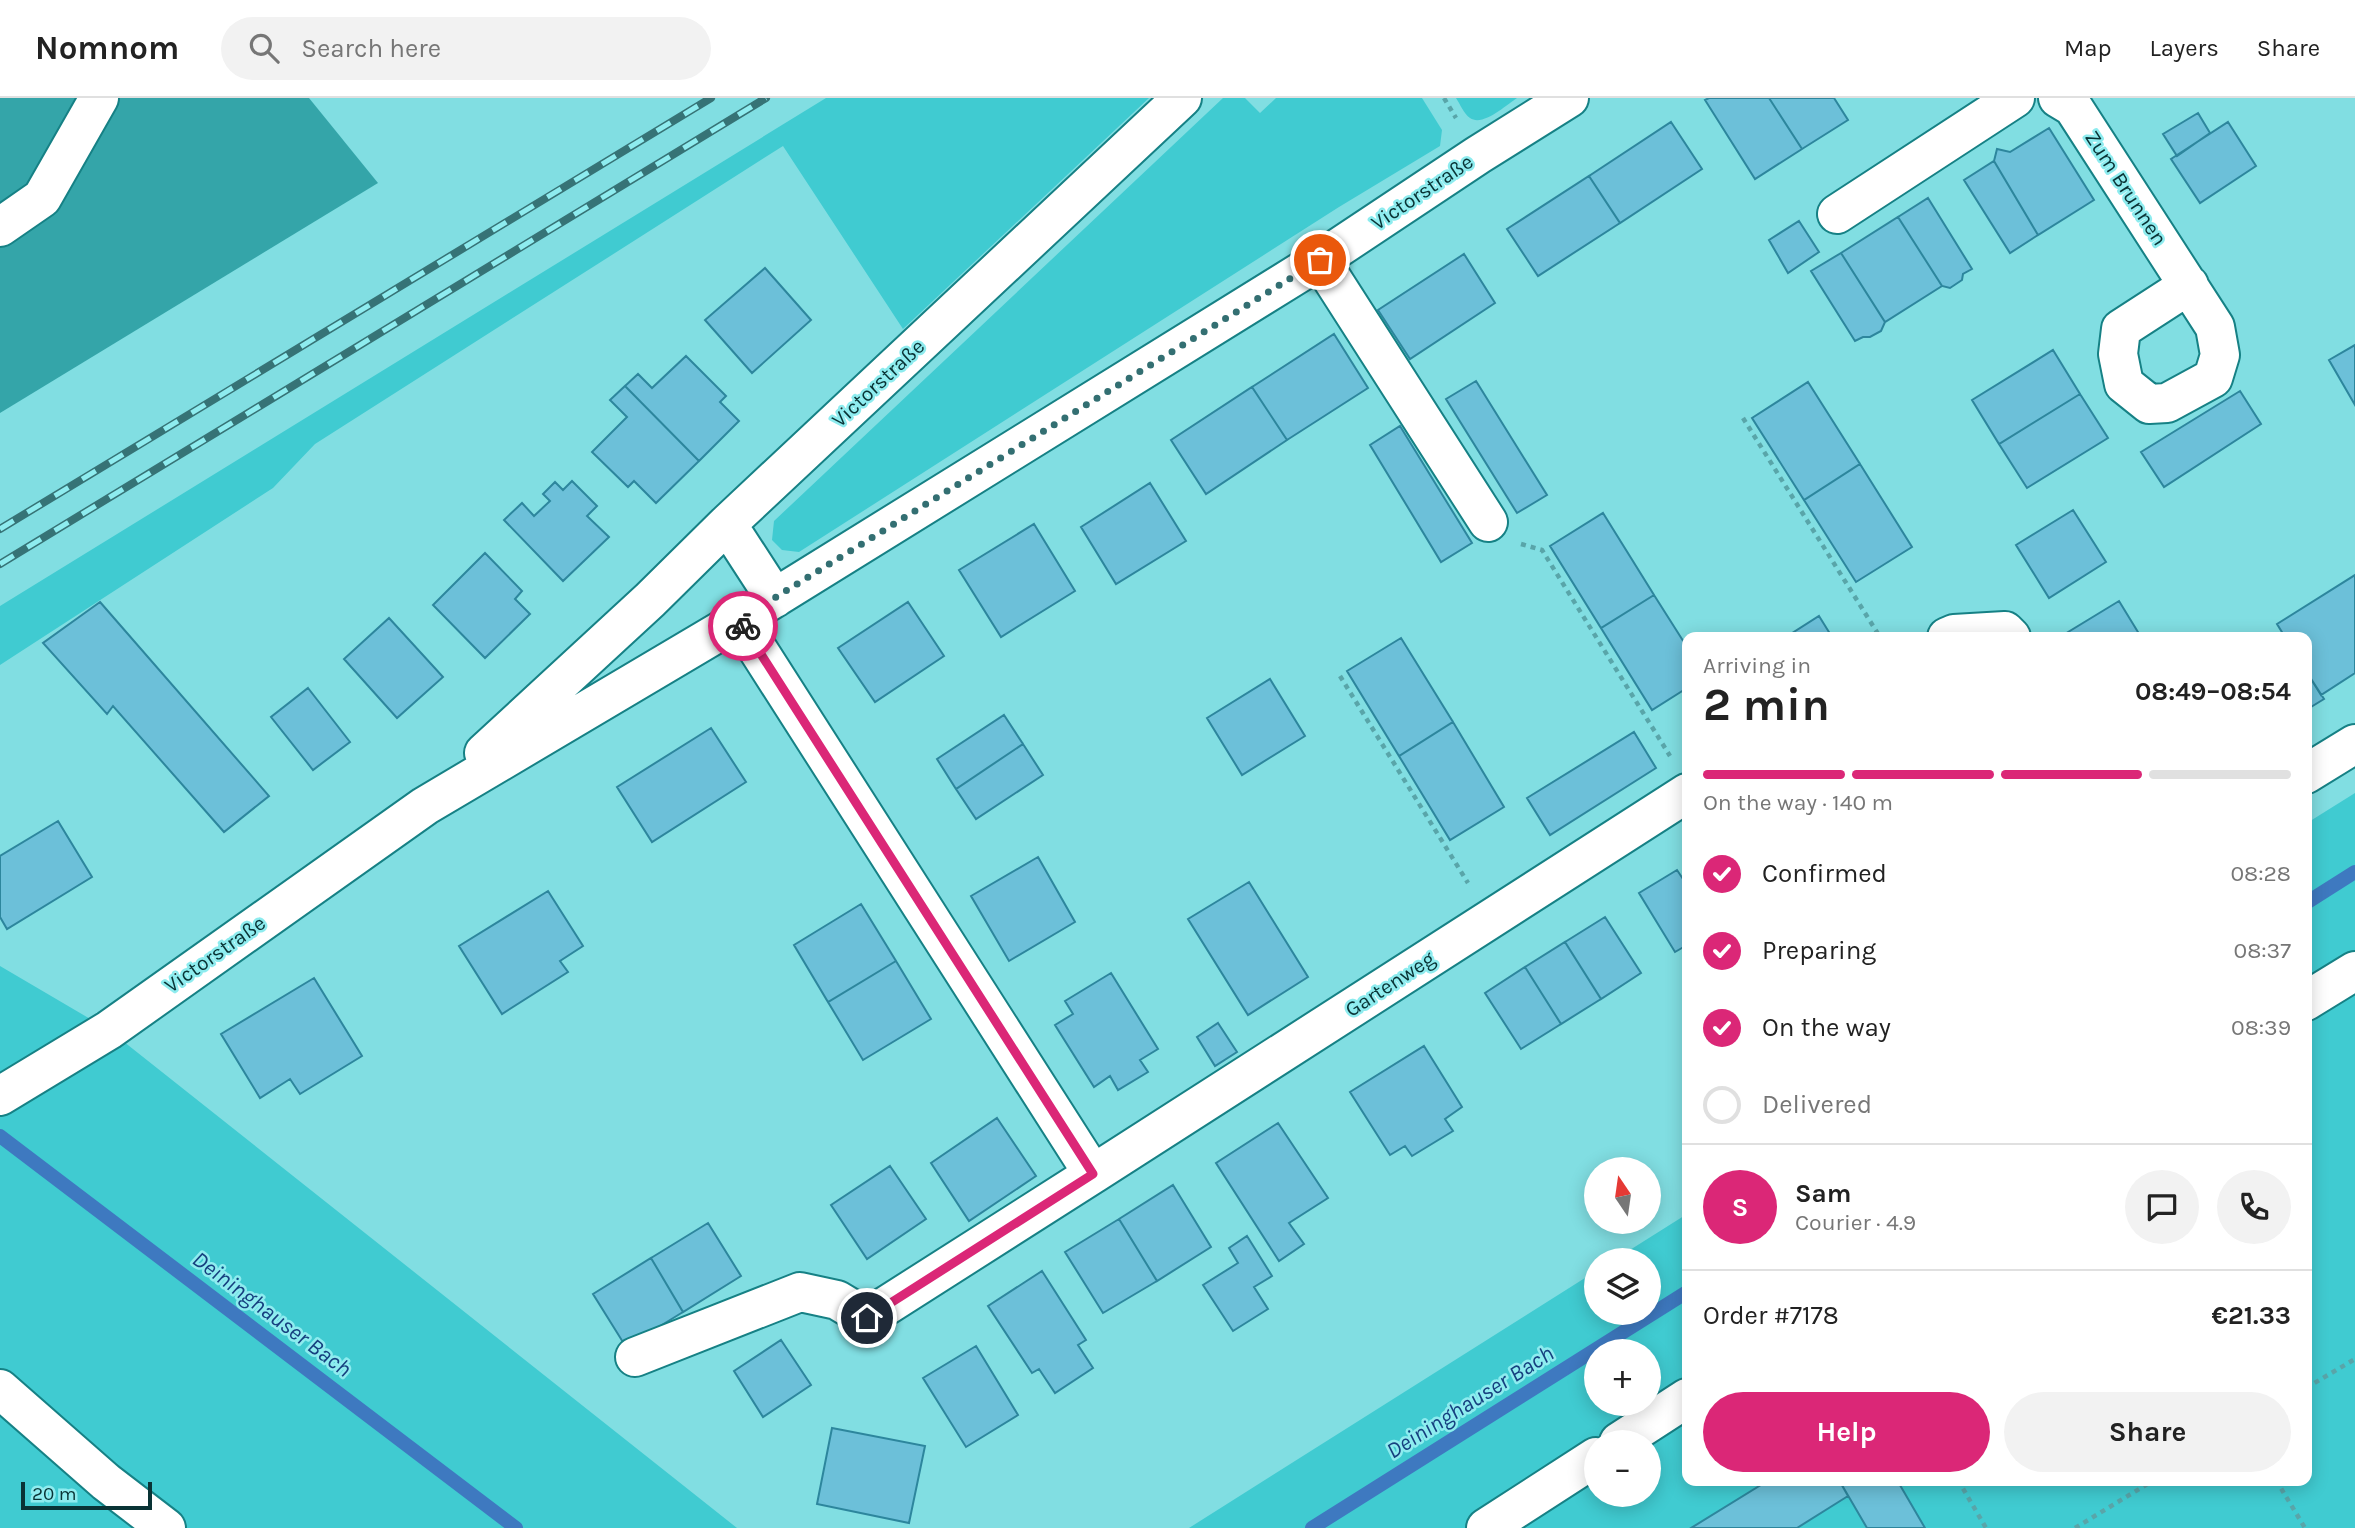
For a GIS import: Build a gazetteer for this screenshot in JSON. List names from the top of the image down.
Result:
{
  "streets": {
    "street": ["Zum Brunnen", "Victorstraße", "Gartenweg"]
  },
  "water": ["Deininghauser Bach"],
  "scale_bar": "20 m",
  "north": "top",
  "page": {
    "header": "Nomnom",
    "search": "Search here",
    "nav": ["Map", "Layers", "Share"],
    "heading": ["2 min", "Arriving in", "08:49–08:54"],
    "panel": [
      "Sam",
      "Courier · 4.9",
      "Order #7178",
      "€21.33"
    ],
    "bar": "On the way · 140 m",
    "list": [
      ["Confirmed", "08:28"],
      ["Preparing", "08:37"],
      ["On the way", "08:39"],
      "Delivered"
    ],
    "map_buttons": ["+", "−"],
    "round": "S",
    "buttons": ["Help", "Share"],
    "scale": "20 m"
  }
}
